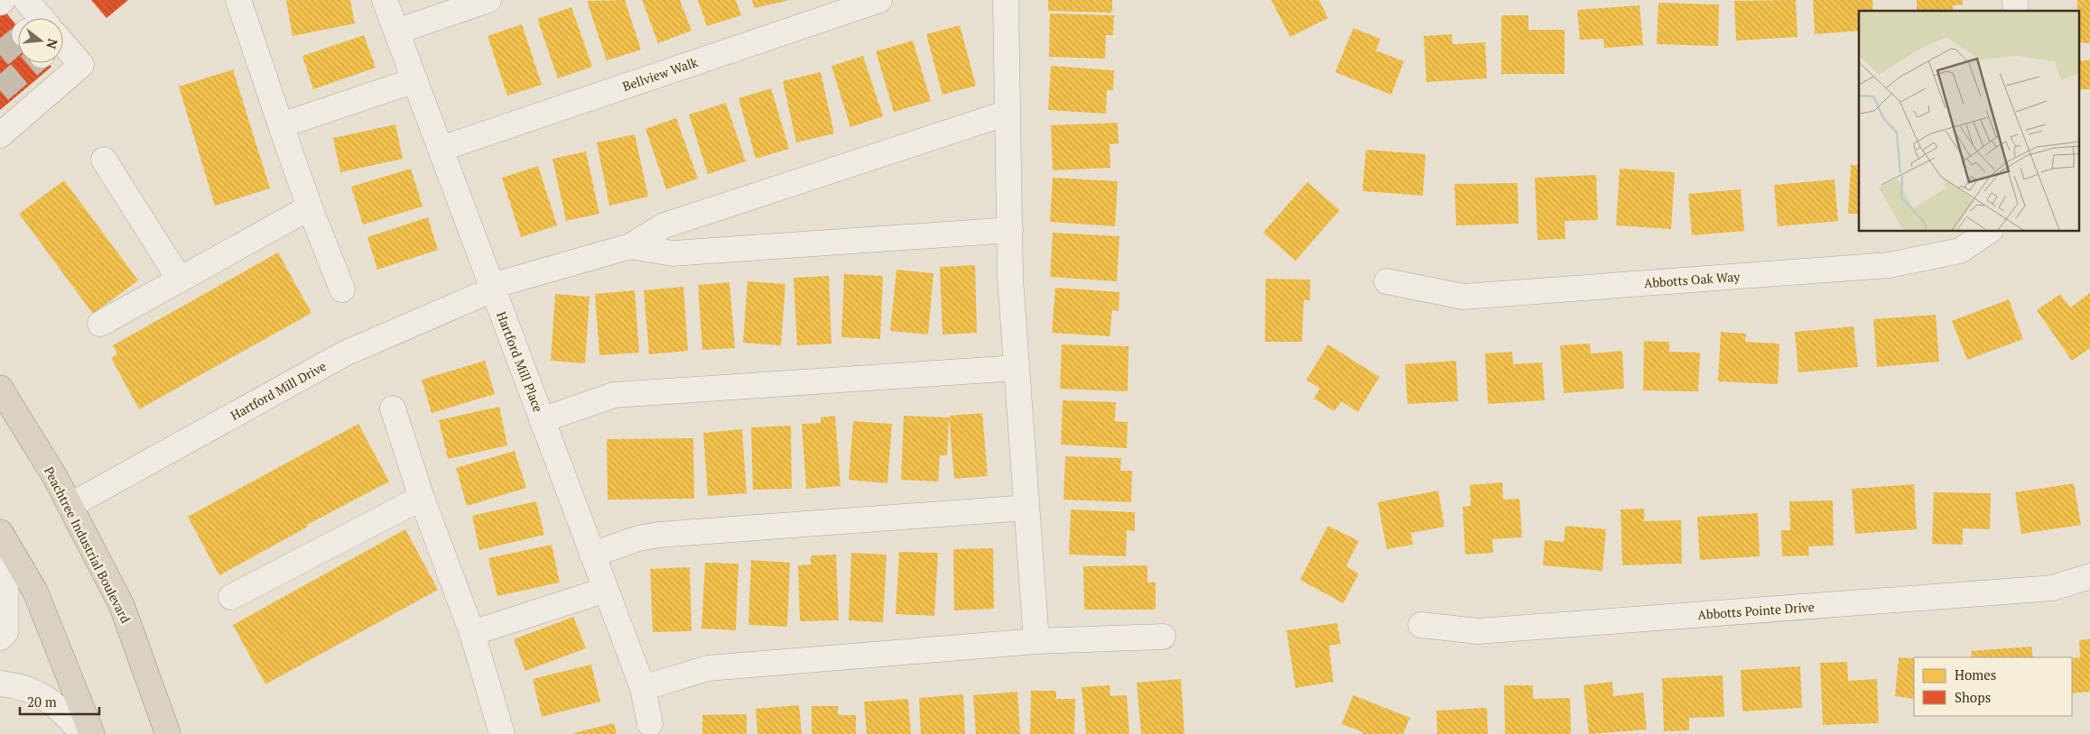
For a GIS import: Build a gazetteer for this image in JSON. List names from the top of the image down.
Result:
{
  "streets": {
    "highway": ["Peachtree Industrial Boulevard"],
    "street": [
      "Bellview Walk",
      "Abbotts Oak Way",
      "Hartford Mill Place",
      "Hartford Mill Drive",
      "Abbotts Pointe Drive"
    ]
  },
  "crossings": [
    ["Bellview Walk", "Hartford Mill Place"],
    ["Hartford Mill Place", "Hartford Mill Drive"],
    ["Hartford Mill Drive", "Peachtree Industrial Boulevard"]
  ],
  "legend": ["Homes", "Shops"],
  "scale_bar": "20 m",
  "north": "right"
}
